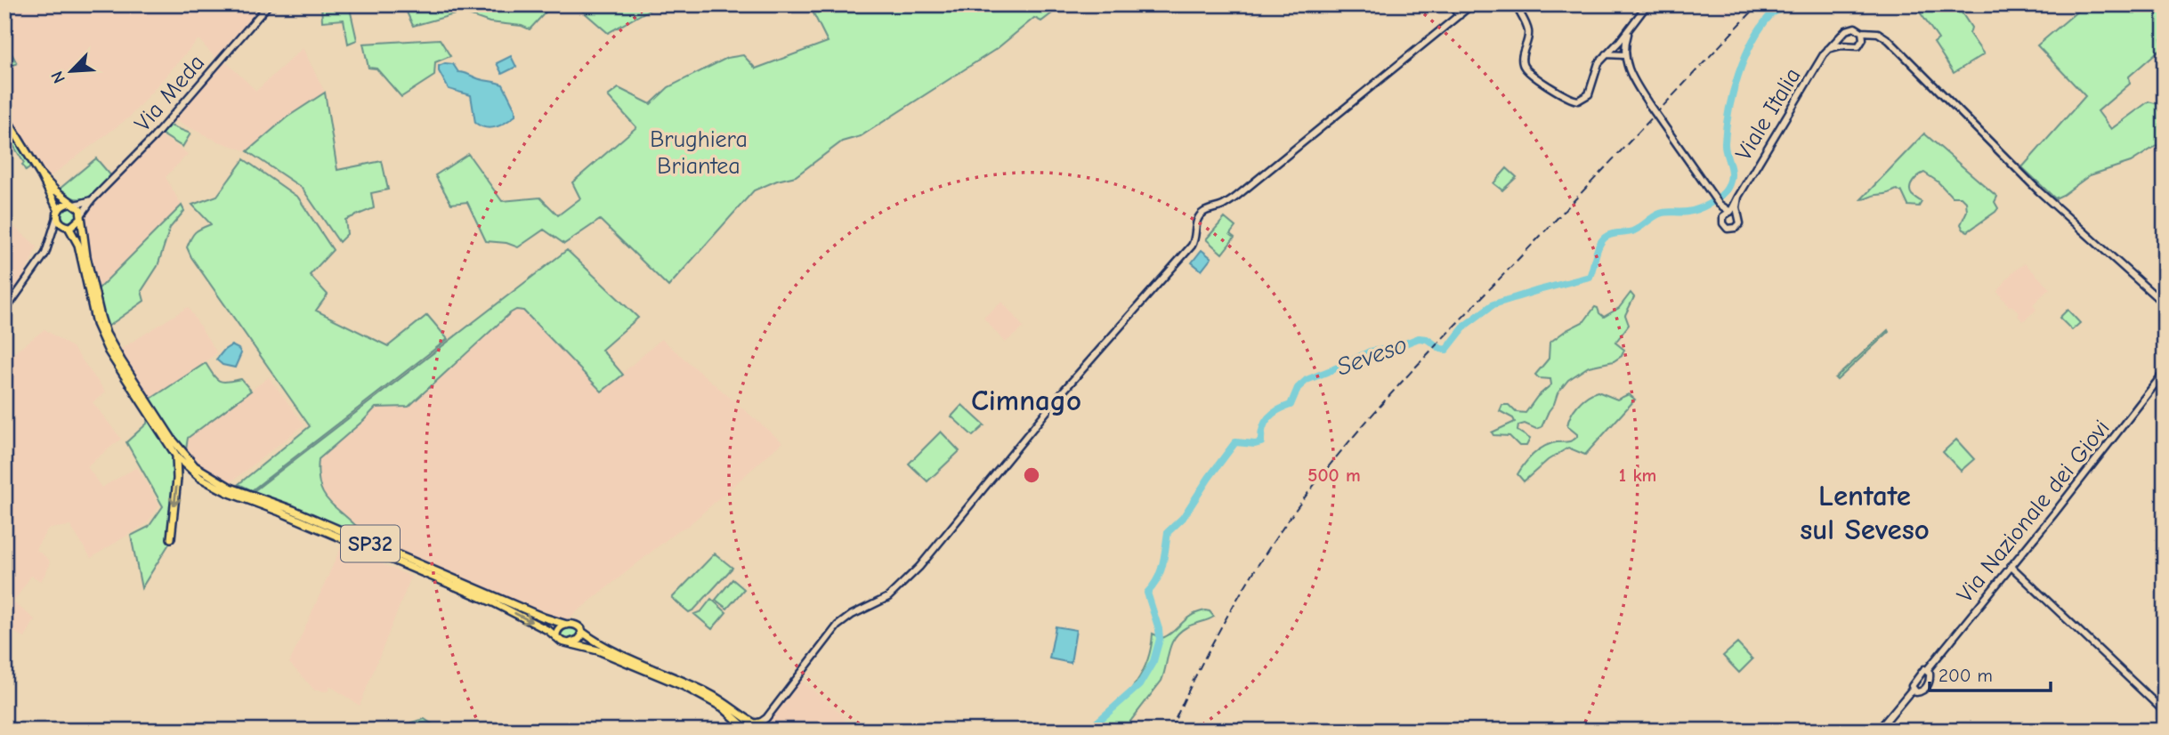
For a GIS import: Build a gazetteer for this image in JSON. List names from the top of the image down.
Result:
{
  "streets": {
    "main road": ["SP32"],
    "street": ["Via Meda", "Viale Italia", "Via Nazionale dei Giovi"]
  },
  "crossings": [
    ["Via Meda", "SP32"]
  ],
  "districts": ["Cimnago", "Lentate sul Seveso"],
  "water": ["Seveso"],
  "parks": ["Brughiera Briantea"],
  "scale_bar": "200 m",
  "north": "bottom left",
  "rings": ["500 m", "1 km"]
}
